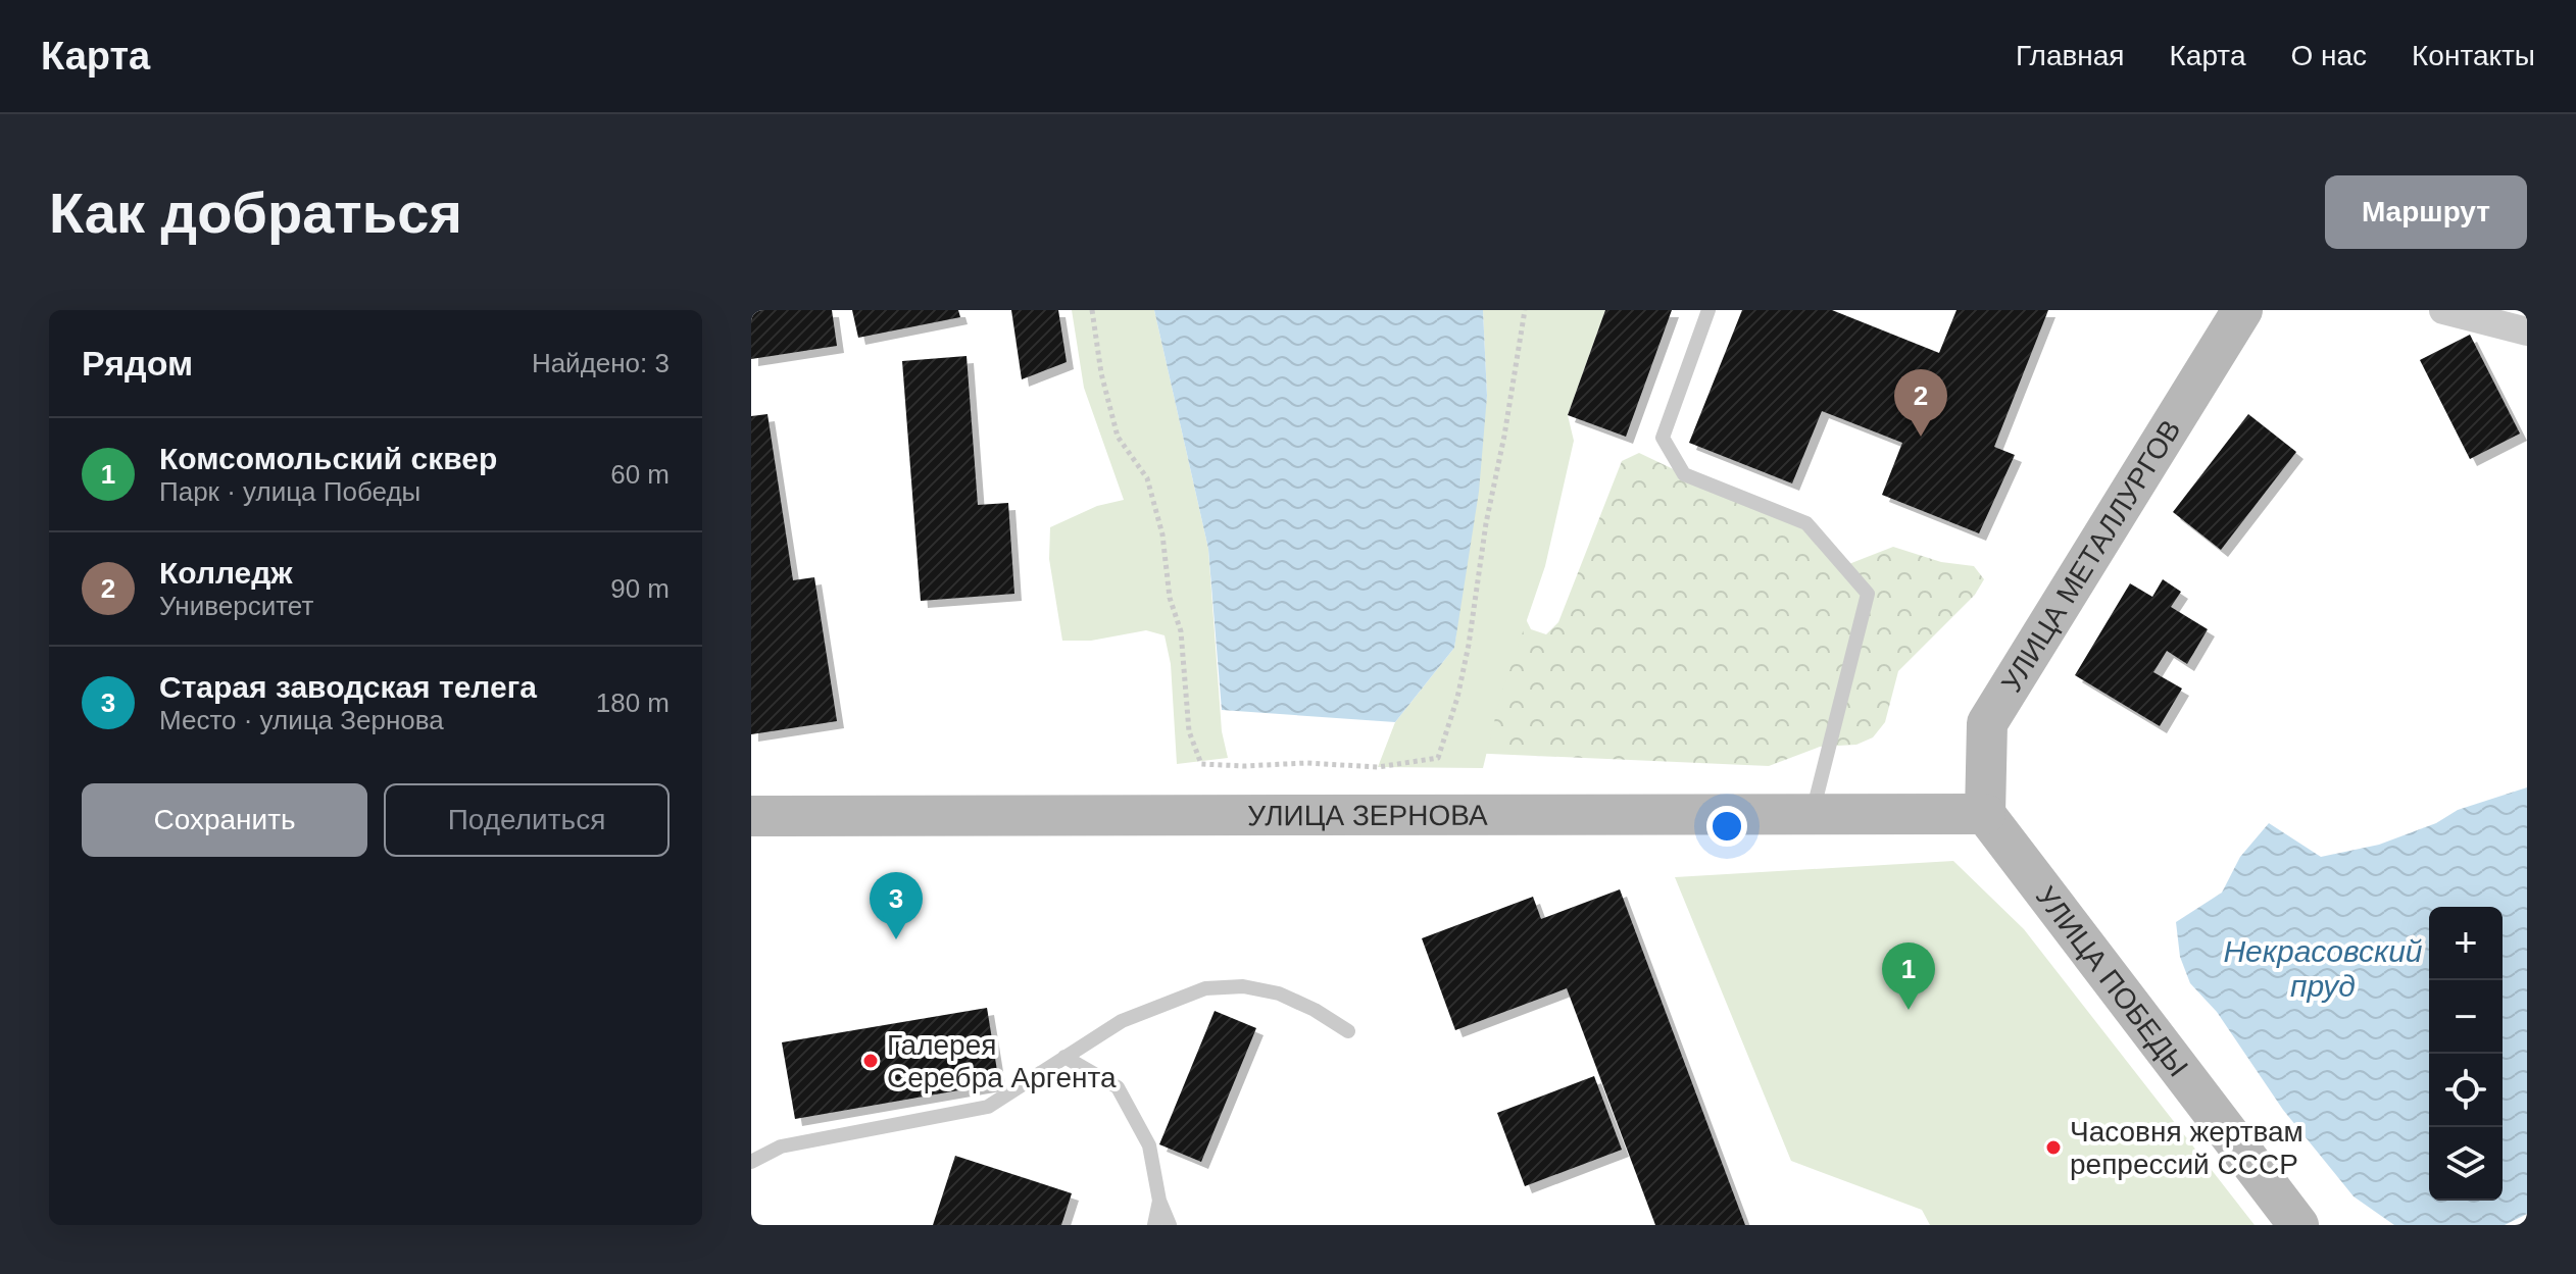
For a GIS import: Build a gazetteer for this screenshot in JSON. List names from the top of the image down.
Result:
{
  "streets": {
    "main road": ["УЛИЦА МЕТАЛЛУРГОВ", "УЛИЦА ЗЕРНОВА", "УЛИЦА ПОБЕДЫ"]
  },
  "crossings": [
    ["УЛИЦА МЕТАЛЛУРГОВ", "УЛИЦА ЗЕРНОВА"],
    ["УЛИЦА МЕТАЛЛУРГОВ", "УЛИЦА ПОБЕДЫ"],
    ["УЛИЦА ЗЕРНОВА", "УЛИЦА ПОБЕДЫ"]
  ],
  "water": ["Некрасовский пруд"],
  "places": ["Галерея Серебра Аргента", "Часовня жертвам репрессий СССР"],
  "page": {
    "header": "Карта",
    "nav": [
      "Главная",
      "Карта",
      "О нас",
      "Контакты"
    ],
    "buttons": [
      "Маршрут",
      ["Сохранить", "Поделиться"]
    ],
    "title": "Как добраться",
    "heading": ["Рядом", "Найдено: 3"],
    "pins": ["2", "3", "1"],
    "list": [
      {
        "mark": "1",
        "name": "Комсомольский сквер",
        "note": "Парк · улица Победы",
        "value": "60 m"
      },
      {
        "mark": "2",
        "name": "Колледж",
        "note": "Университет",
        "value": "90 m"
      },
      {
        "mark": "3",
        "name": "Старая заводская телега",
        "note": "Место · улица Зернова",
        "value": "180 m"
      }
    ],
    "map_buttons": ["+", "−"]
  }
}
